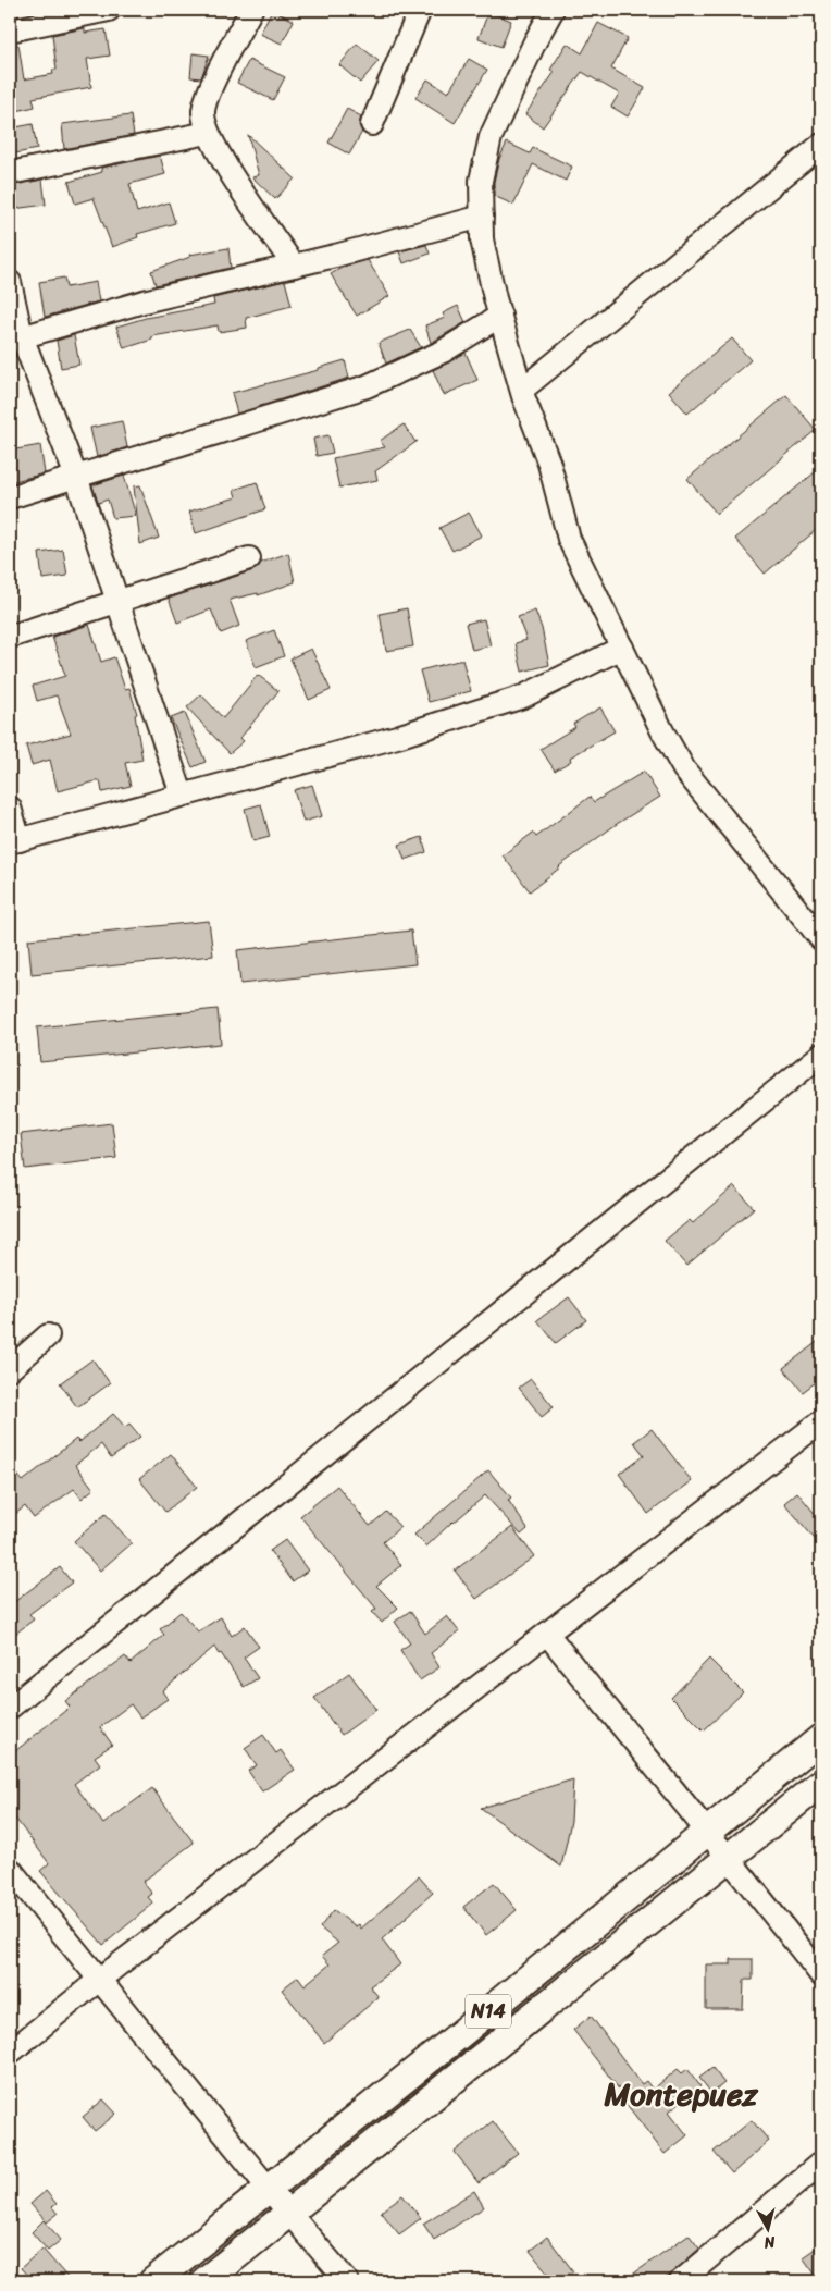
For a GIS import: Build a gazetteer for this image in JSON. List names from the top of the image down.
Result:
{
  "streets": {
    "main road": ["N14"]
  },
  "districts": ["Montepuez"],
  "north": "bottom"
}
